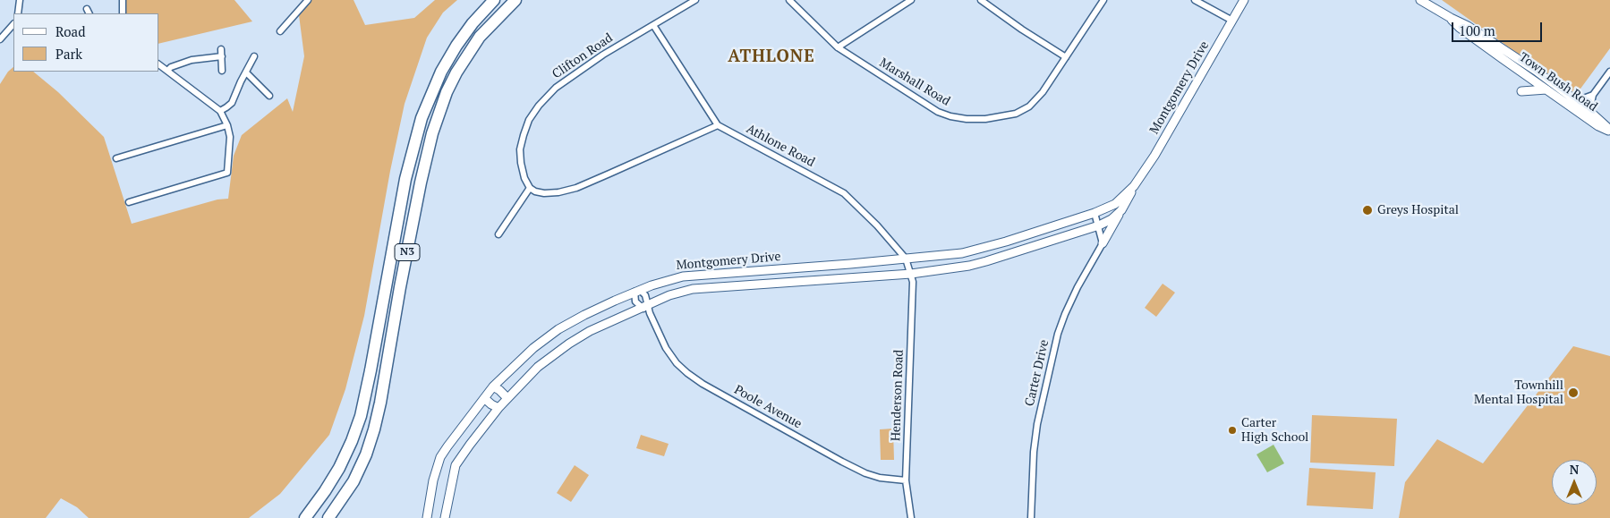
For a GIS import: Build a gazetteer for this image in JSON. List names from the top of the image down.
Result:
{
  "streets": {
    "highway": ["N3"],
    "street": [
      "Clifton Road",
      "Marshall Road",
      "Town Bush Road",
      "Montgomery Drive",
      "Athlone Road",
      "Carter Drive",
      "Henderson Road",
      "Poole Avenue"
    ]
  },
  "crossings": [
    ["Clifton Road", "Athlone Road"],
    ["Montgomery Drive", "Athlone Road"],
    ["Montgomery Drive", "Henderson Road"],
    ["Montgomery Drive", "Poole Avenue"],
    ["Athlone Road", "Henderson Road"],
    ["Henderson Road", "Poole Avenue"]
  ],
  "districts": ["ATHLONE"],
  "places": ["Greys Hospital", "Townhill Mental Hospital", "Carter High School"],
  "legend": ["Road", "Park"],
  "scale_bar": "100 m",
  "north": "top"
}
